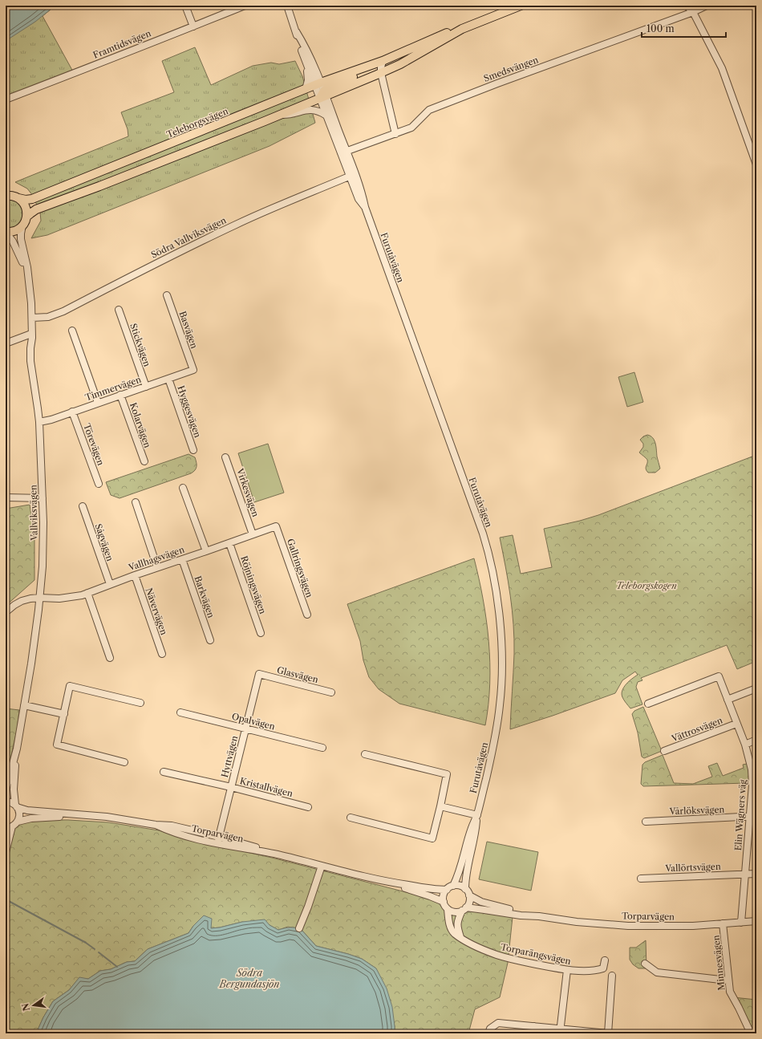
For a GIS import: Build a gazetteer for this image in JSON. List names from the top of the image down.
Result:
{
  "streets": {
    "main road": ["Teleborgsvägen"],
    "street": [
      "Framtidsvägen",
      "Smedsvängen",
      "Södra Vallviksvägen",
      "Furutåvägen",
      "Basvägen",
      "Stickvägen",
      "Timmervägen",
      "Hyggesvägen",
      "Kolarvägen",
      "Törevägen",
      "Virkesvägen",
      "Vallviksvägen",
      "Sågvägen",
      "Vallhagsvägen",
      "Gallringsvägen",
      "Röjningsvägen",
      "Barkvägen",
      "Nävervägen",
      "Glasvägen",
      "Opalvägen",
      "Vättrosvägen",
      "Hyttvägen",
      "Kristallvägen",
      "Vårlöksvägen",
      "Elin Wägners väg",
      "Torparvägen",
      "Vallörtsvägen",
      "Torparängsvägen",
      "Minnesvägen"
    ]
  },
  "crossings": [
    ["Smedsvängen", "Furutåvägen"],
    ["Teleborgsvägen", "Furutåvägen"],
    ["Södra Vallviksvägen", "Furutåvägen"],
    ["Södra Vallviksvägen", "Vallviksvägen"],
    ["Furutåvägen", "Torparvägen"],
    ["Furutåvägen", "Torparängsvägen"],
    ["Basvägen", "Timmervägen"],
    ["Stickvägen", "Timmervägen"],
    ["Timmervägen", "Hyggesvägen"],
    ["Timmervägen", "Kolarvägen"],
    ["Timmervägen", "Törevägen"],
    ["Timmervägen", "Vallviksvägen"],
    ["Virkesvägen", "Vallhagsvägen"],
    ["Vallviksvägen", "Vallhagsvägen"],
    ["Vallviksvägen", "Torparvägen"],
    ["Sågvägen", "Vallhagsvägen"],
    ["Vallhagsvägen", "Gallringsvägen"],
    ["Vallhagsvägen", "Röjningsvägen"],
    ["Vallhagsvägen", "Barkvägen"],
    ["Vallhagsvägen", "Nävervägen"],
    ["Glasvägen", "Hyttvägen"],
    ["Opalvägen", "Hyttvägen"],
    ["Vättrosvägen", "Elin Wägners väg"],
    ["Hyttvägen", "Kristallvägen"],
    ["Hyttvägen", "Torparvägen"],
    ["Vårlöksvägen", "Elin Wägners väg"],
    ["Elin Wägners väg", "Torparvägen"],
    ["Elin Wägners väg", "Vallörtsvägen"],
    ["Torparvägen", "Torparängsvägen"],
    ["Torparvägen", "Minnesvägen"]
  ],
  "water": ["Södra Bergundasjön"],
  "parks": ["Teleborgskogen"],
  "scale_bar": "100 m",
  "north": "left"
}
